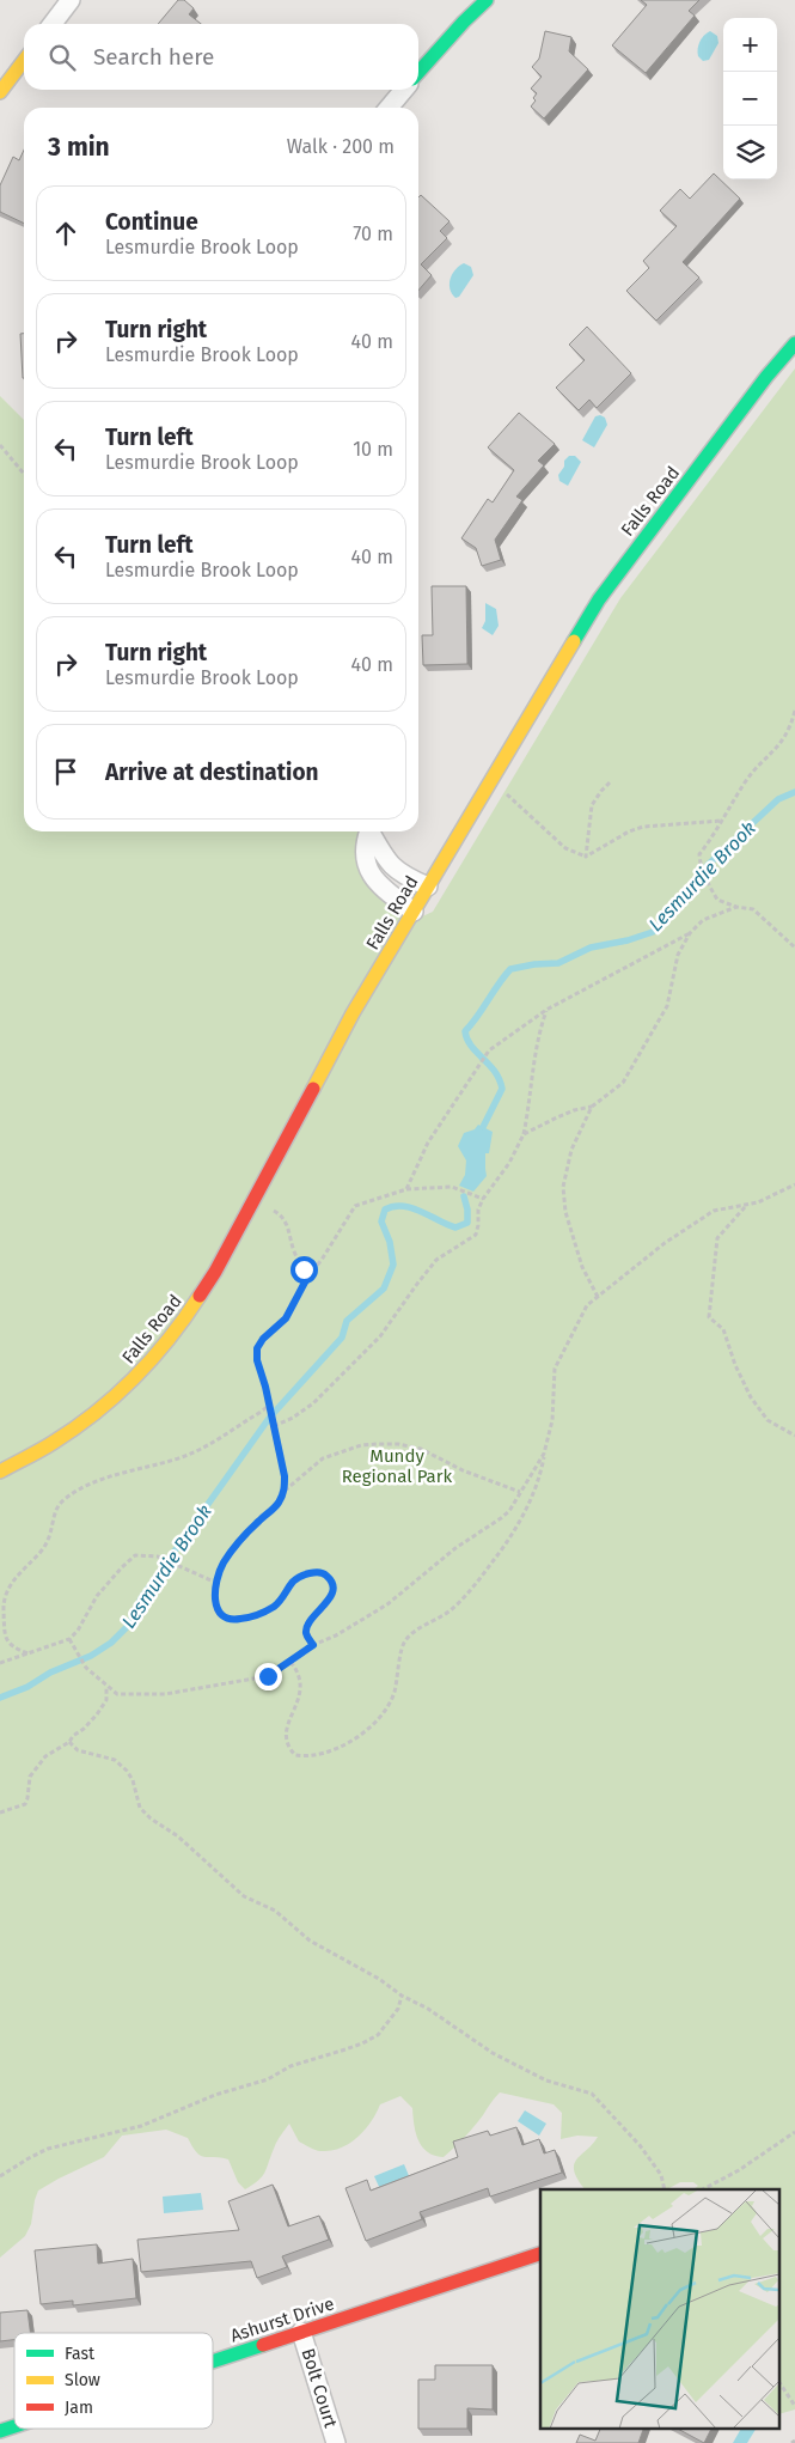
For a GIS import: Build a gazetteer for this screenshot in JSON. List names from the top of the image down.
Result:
{
  "streets": {
    "street": ["Falls Road", "Ashurst Drive", "Bolt Court"]
  },
  "crossings": [
    ["Ashurst Drive", "Bolt Court"]
  ],
  "water": ["Lesmurdie Brook"],
  "parks": ["Mundy Regional Park"],
  "legend": ["Fast", "Slow", "Jam"],
  "page": {
    "map_buttons": ["+", "−"],
    "search": "Search here",
    "heading": ["3 min", "Walk · 200 m"],
    "list": [
      ["Continue", "Lesmurdie Brook Loop", "70 m"],
      ["Turn right", "Lesmurdie Brook Loop", "40 m"],
      ["Turn left", "Lesmurdie Brook Loop", "10 m"],
      ["Turn left", "Lesmurdie Brook Loop", "40 m"],
      ["Turn right", "Lesmurdie Brook Loop", "40 m"],
      "Arrive at destination"
    ]
  }
}
